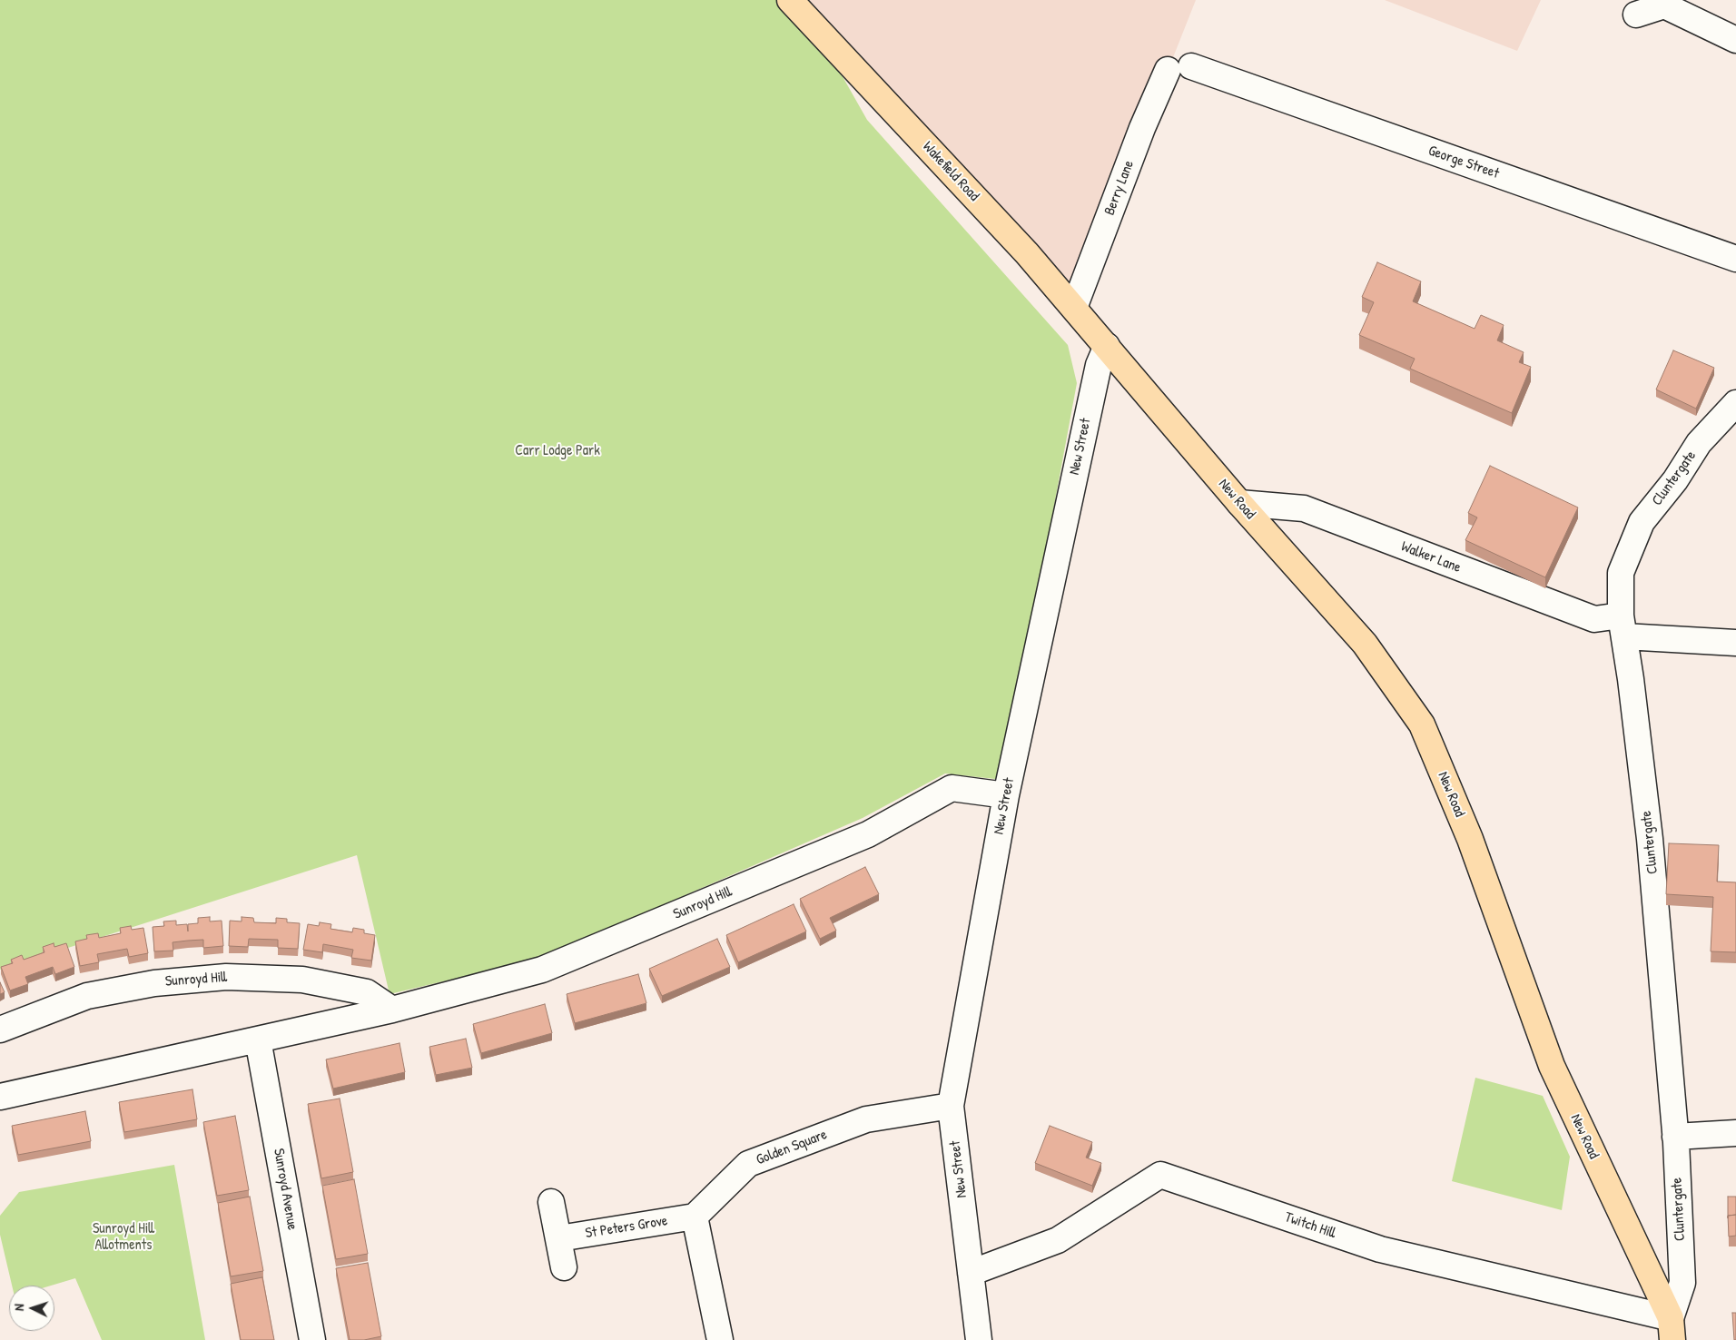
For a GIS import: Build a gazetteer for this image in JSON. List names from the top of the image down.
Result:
{
  "streets": {
    "main road": ["Wakefield Road", "New Road"],
    "street": [
      "George Street",
      "Berry Lane",
      "New Street",
      "Cluntergate",
      "Walker Lane",
      "Sunroyd Hill",
      "Golden Square",
      "Sunroyd Avenue",
      "Twitch Hill",
      "St Peters Grove"
    ]
  },
  "crossings": [
    ["George Street", "Berry Lane"],
    ["Wakefield Road", "Berry Lane"],
    ["Wakefield Road", "New Street"],
    ["Wakefield Road", "New Road"],
    ["New Street", "New Road"],
    ["New Street", "Sunroyd Hill"],
    ["New Street", "Golden Square"],
    ["New Street", "Twitch Hill"],
    ["Cluntergate", "New Road"],
    ["Cluntergate", "Walker Lane"],
    ["Cluntergate", "Twitch Hill"],
    ["New Road", "Walker Lane"],
    ["New Road", "Twitch Hill"],
    ["Sunroyd Hill", "Sunroyd Avenue"],
    ["Golden Square", "St Peters Grove"]
  ],
  "parks": ["Carr Lodge Park", "Sunroyd Hill Allotments"],
  "north": "left"
}
